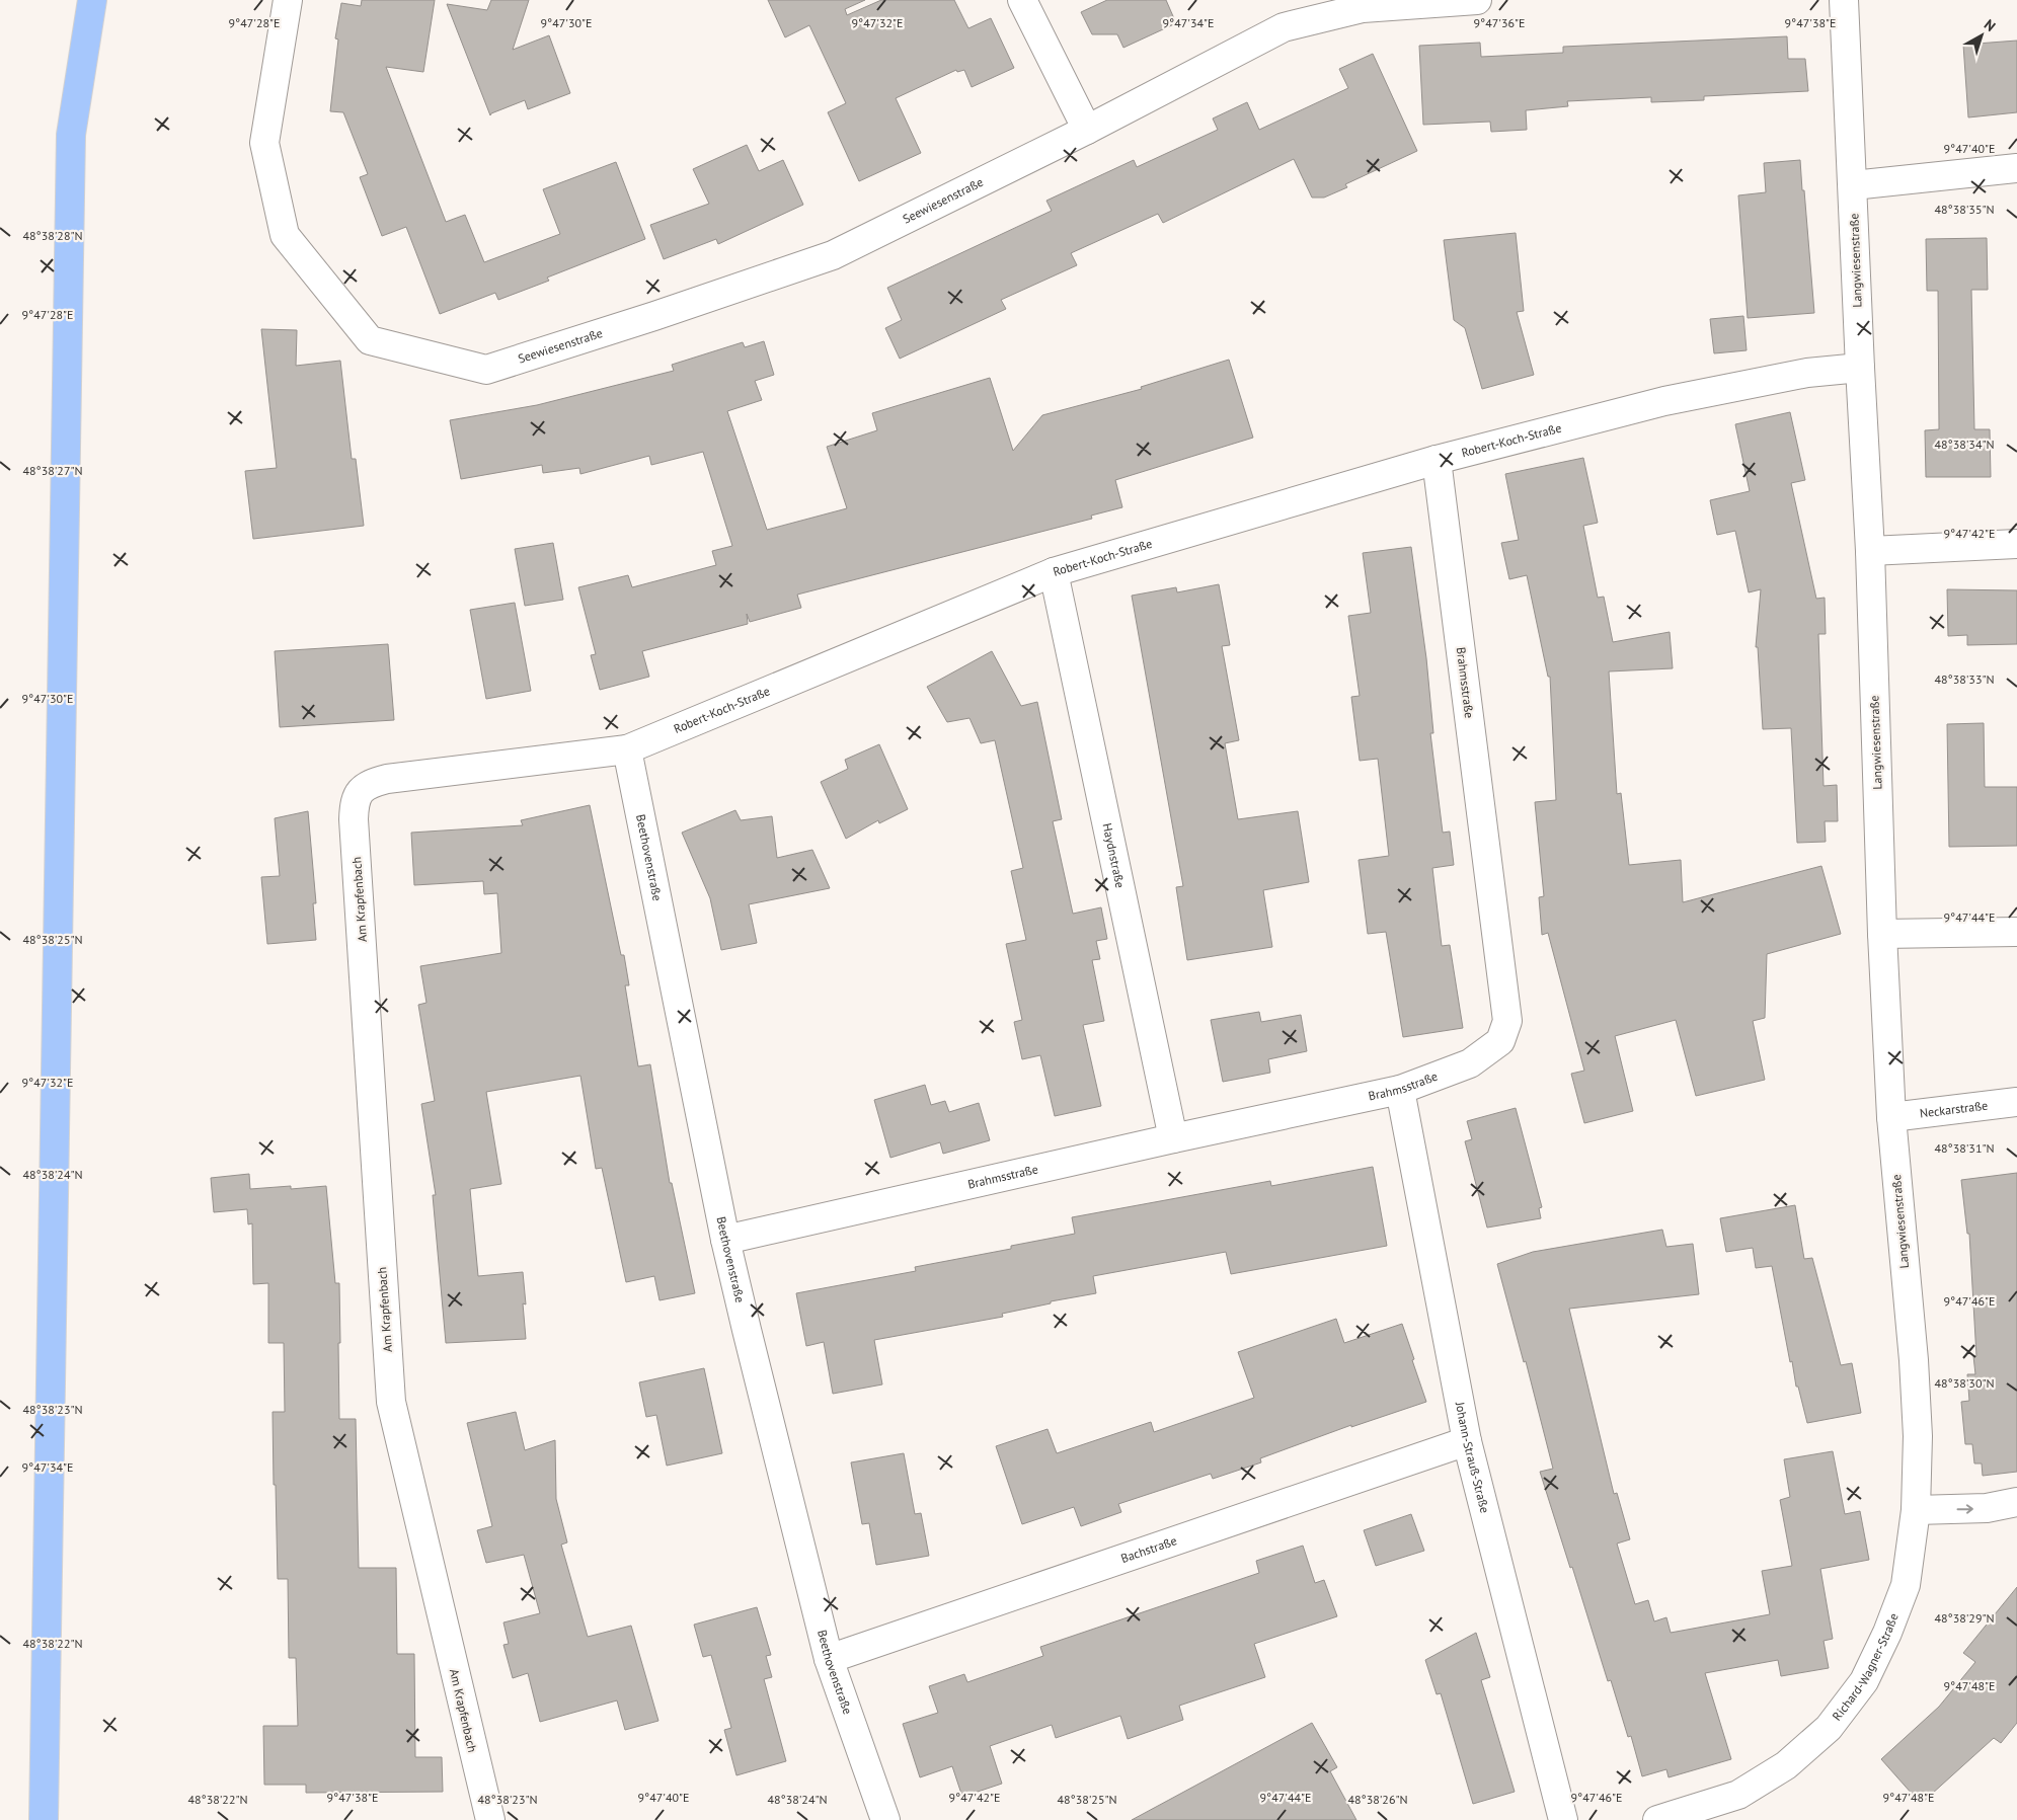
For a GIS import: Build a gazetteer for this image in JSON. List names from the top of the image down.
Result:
{
  "streets": {
    "street": [
      "Seewiesenstraße",
      "Langwiesenstraße",
      "Robert-Koch-Straße",
      "Brahmsstraße",
      "Haydnstraße",
      "Beethovenstraße",
      "Am Krapfenbach",
      "Neckarstraße",
      "Johann-Strauß-Straße",
      "Bachstraße",
      "Richard-Wagner-Straße"
    ]
  },
  "crossings": [
    ["Langwiesenstraße", "Robert-Koch-Straße"],
    ["Langwiesenstraße", "Neckarstraße"],
    ["Langwiesenstraße", "Richard-Wagner-Straße"],
    ["Robert-Koch-Straße", "Brahmsstraße"],
    ["Robert-Koch-Straße", "Haydnstraße"],
    ["Robert-Koch-Straße", "Beethovenstraße"],
    ["Robert-Koch-Straße", "Am Krapfenbach"],
    ["Brahmsstraße", "Haydnstraße"],
    ["Brahmsstraße", "Beethovenstraße"],
    ["Brahmsstraße", "Johann-Strauß-Straße"],
    ["Beethovenstraße", "Bachstraße"],
    ["Johann-Strauß-Straße", "Bachstraße"]
  ],
  "north": "top right",
  "coordinates": [
    "9°47'28\"E",
    "9°47'32\"E",
    "9°47'34\"E",
    "9°47'36\"E",
    "9°47'38\"E",
    "9°47'30\"E",
    "9°47'40\"E",
    "48°38'35\"N",
    "48°38'28\"N",
    "48°38'34\"N",
    "48°38'27\"N",
    "9°47'42\"E",
    "48°38'33\"N",
    "9°47'44\"E",
    "48°38'25\"N",
    "48°38'31\"N",
    "48°38'24\"N",
    "9°47'46\"E",
    "48°38'30\"N",
    "48°38'23\"N",
    "48°38'29\"N",
    "48°38'22\"N",
    "9°47'48\"E",
    "48°38'26\"N"
  ]
}
